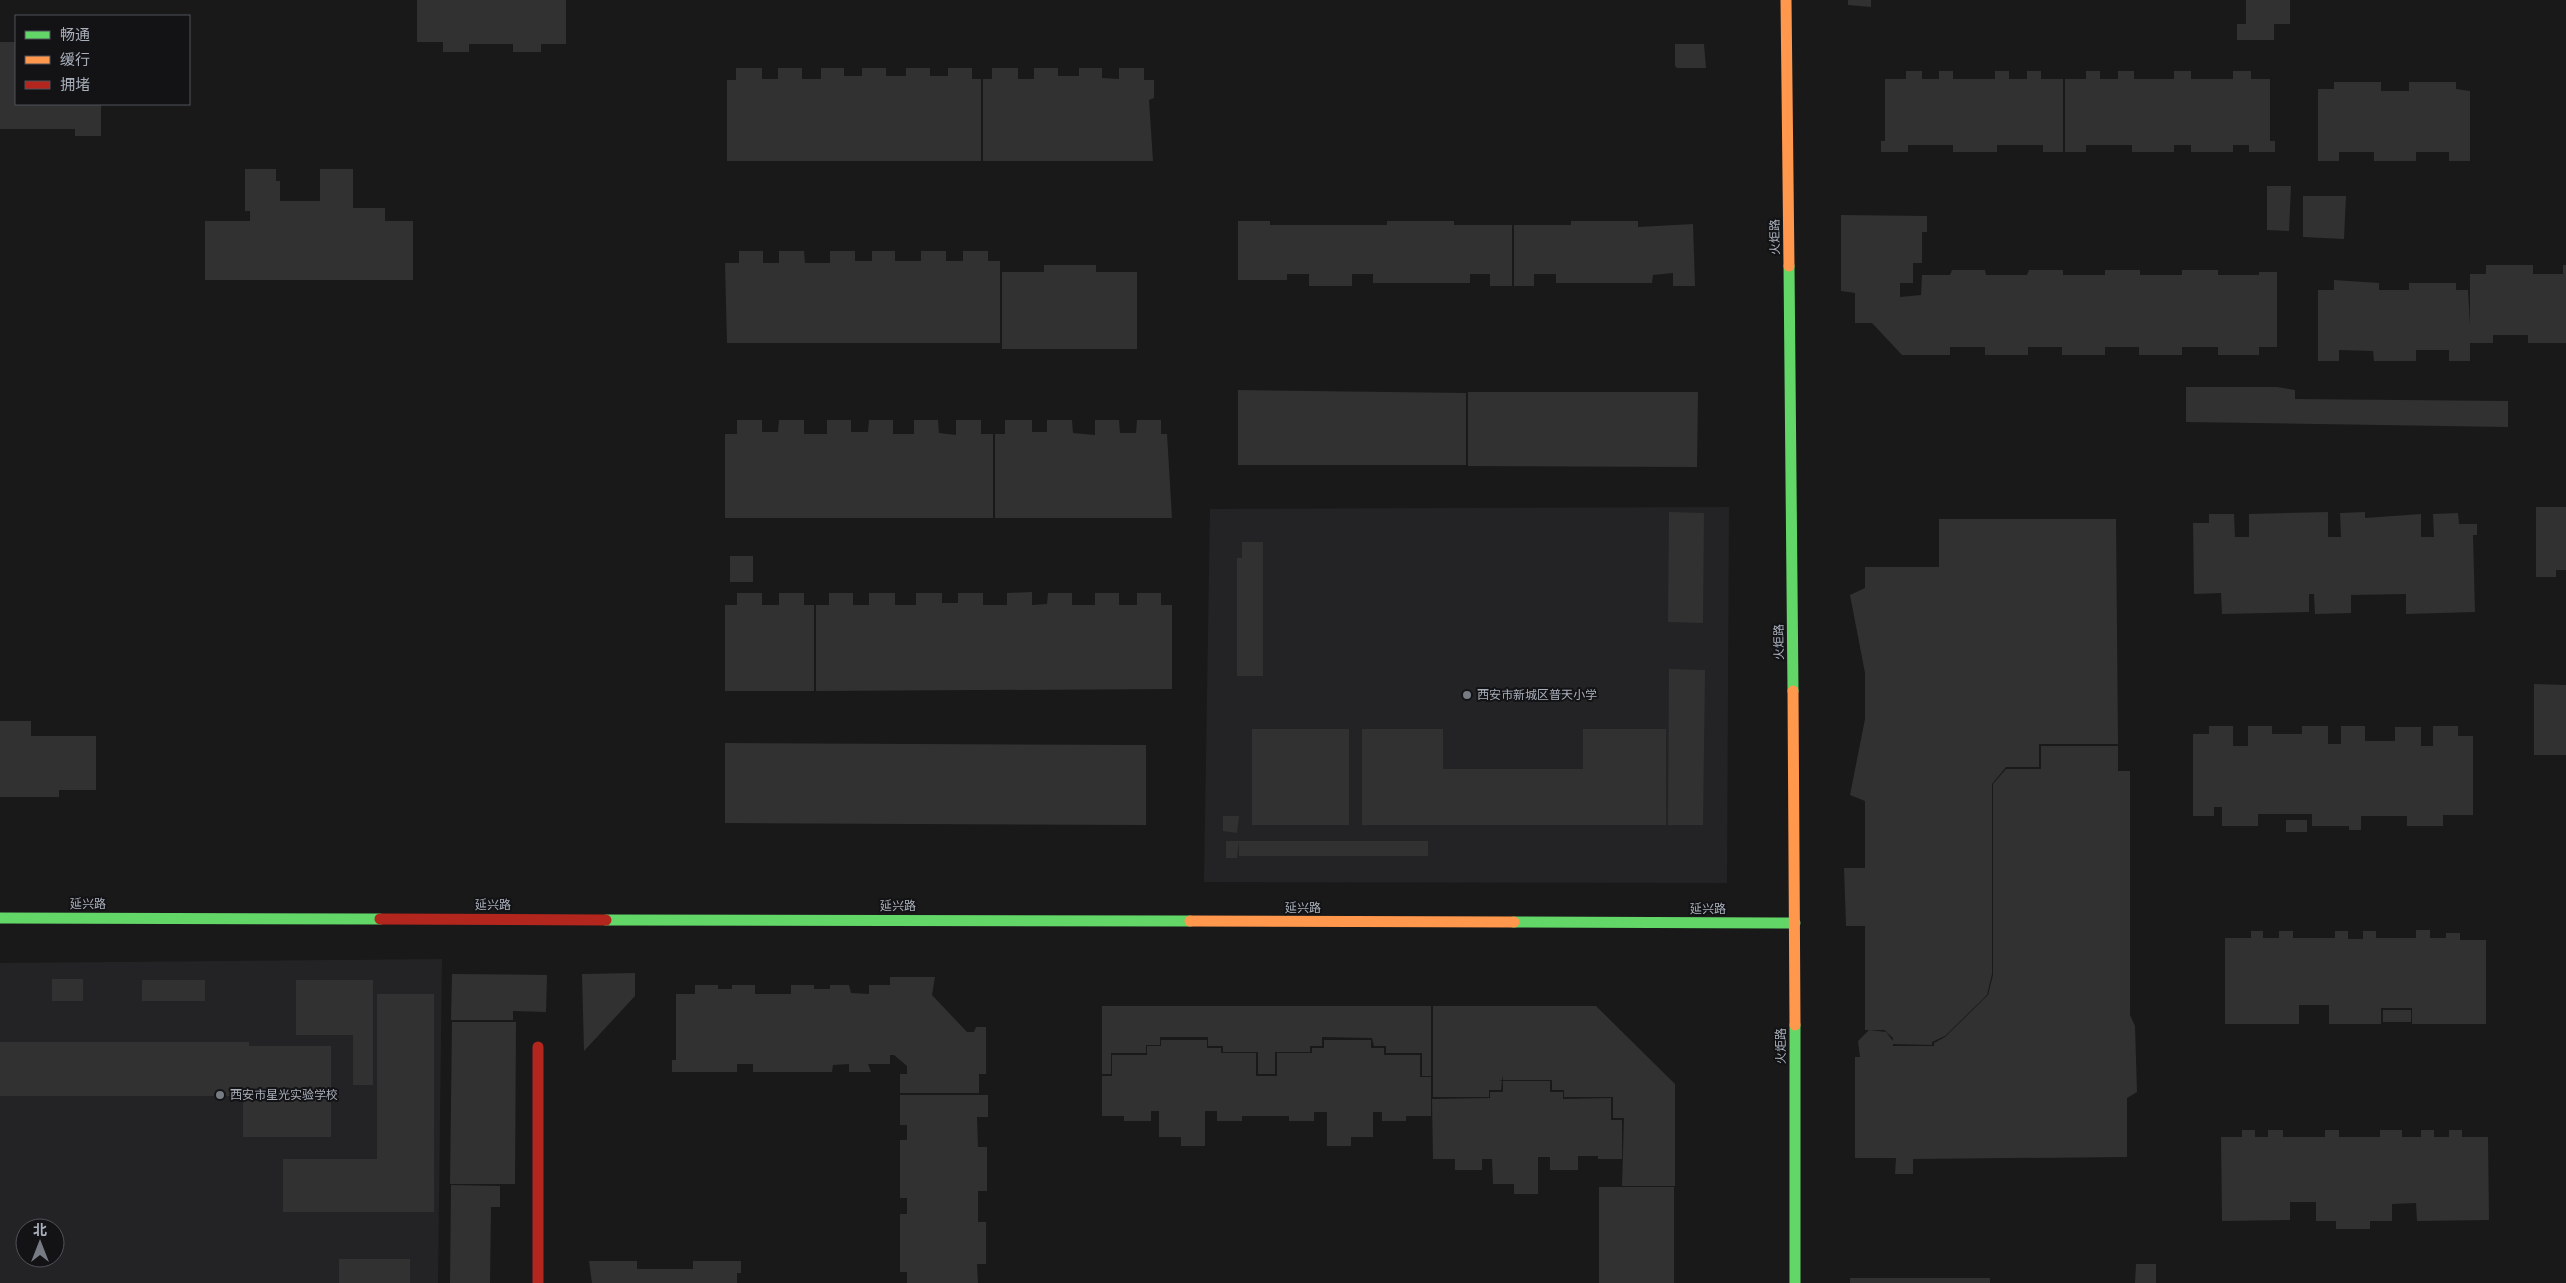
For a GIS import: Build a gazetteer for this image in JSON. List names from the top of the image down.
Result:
{
  "streets": {
    "street": ["火炬路", "延兴路"]
  },
  "crossings": [
    ["火炬路", "延兴路"]
  ],
  "places": ["西安市新城区普天小学", "西安市星光实验学校"],
  "legend": ["畅通", "缓行", "拥堵"],
  "north": "top"
}
